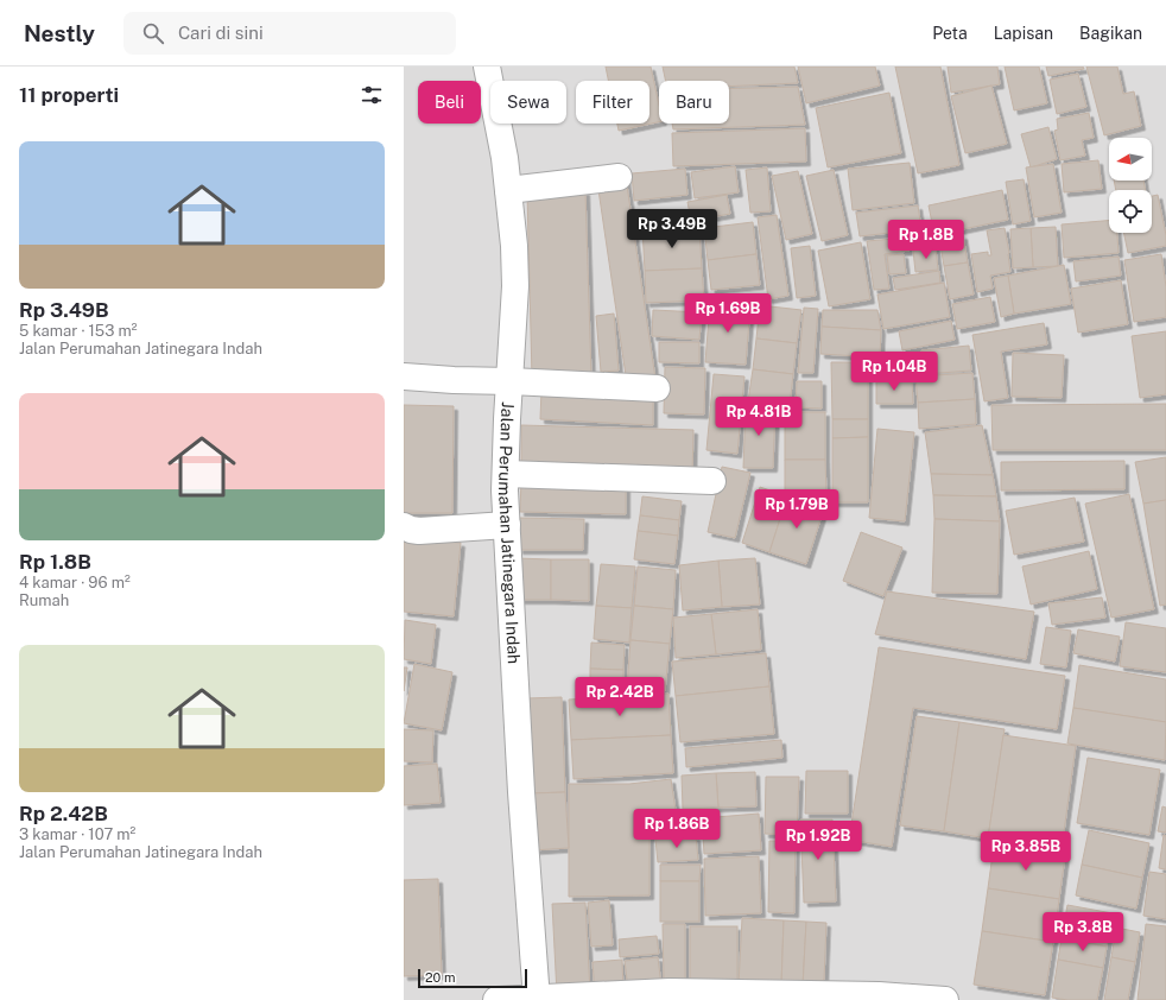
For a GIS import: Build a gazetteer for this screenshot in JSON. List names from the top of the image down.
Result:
{
  "streets": {
    "street": ["Jalan Perumahan Jatinegara Indah"]
  },
  "scale_bar": "20 m",
  "north": "left",
  "page": {
    "header": "Nestly",
    "search": "Cari di sini",
    "nav": ["Peta", "Lapisan", "Bagikan"],
    "heading": "11 properti",
    "chip": [
      "Beli",
      "Sewa",
      "Filter",
      "Baru"
    ],
    "list": [
      {
        "name": "Rp 3.49B",
        "note": "5 kamar · 153 m² · Jalan Perumahan Jatinegara Indah"
      },
      {
        "name": "Rp 1.8B",
        "note": "4 kamar · 96 m² · Rumah"
      },
      {
        "name": "Rp 2.42B",
        "note": "3 kamar · 107 m² · Jalan Perumahan Jatinegara Indah"
      }
    ],
    "price": [
      "Rp 3.49B",
      "Rp 1.8B",
      "Rp 1.69B",
      "Rp 1.04B",
      "Rp 4.81B",
      "Rp 1.79B",
      "Rp 2.42B",
      "Rp 1.86B",
      "Rp 1.92B",
      "Rp 3.85B",
      "Rp 3.8B"
    ],
    "scale": "20 m"
  }
}
